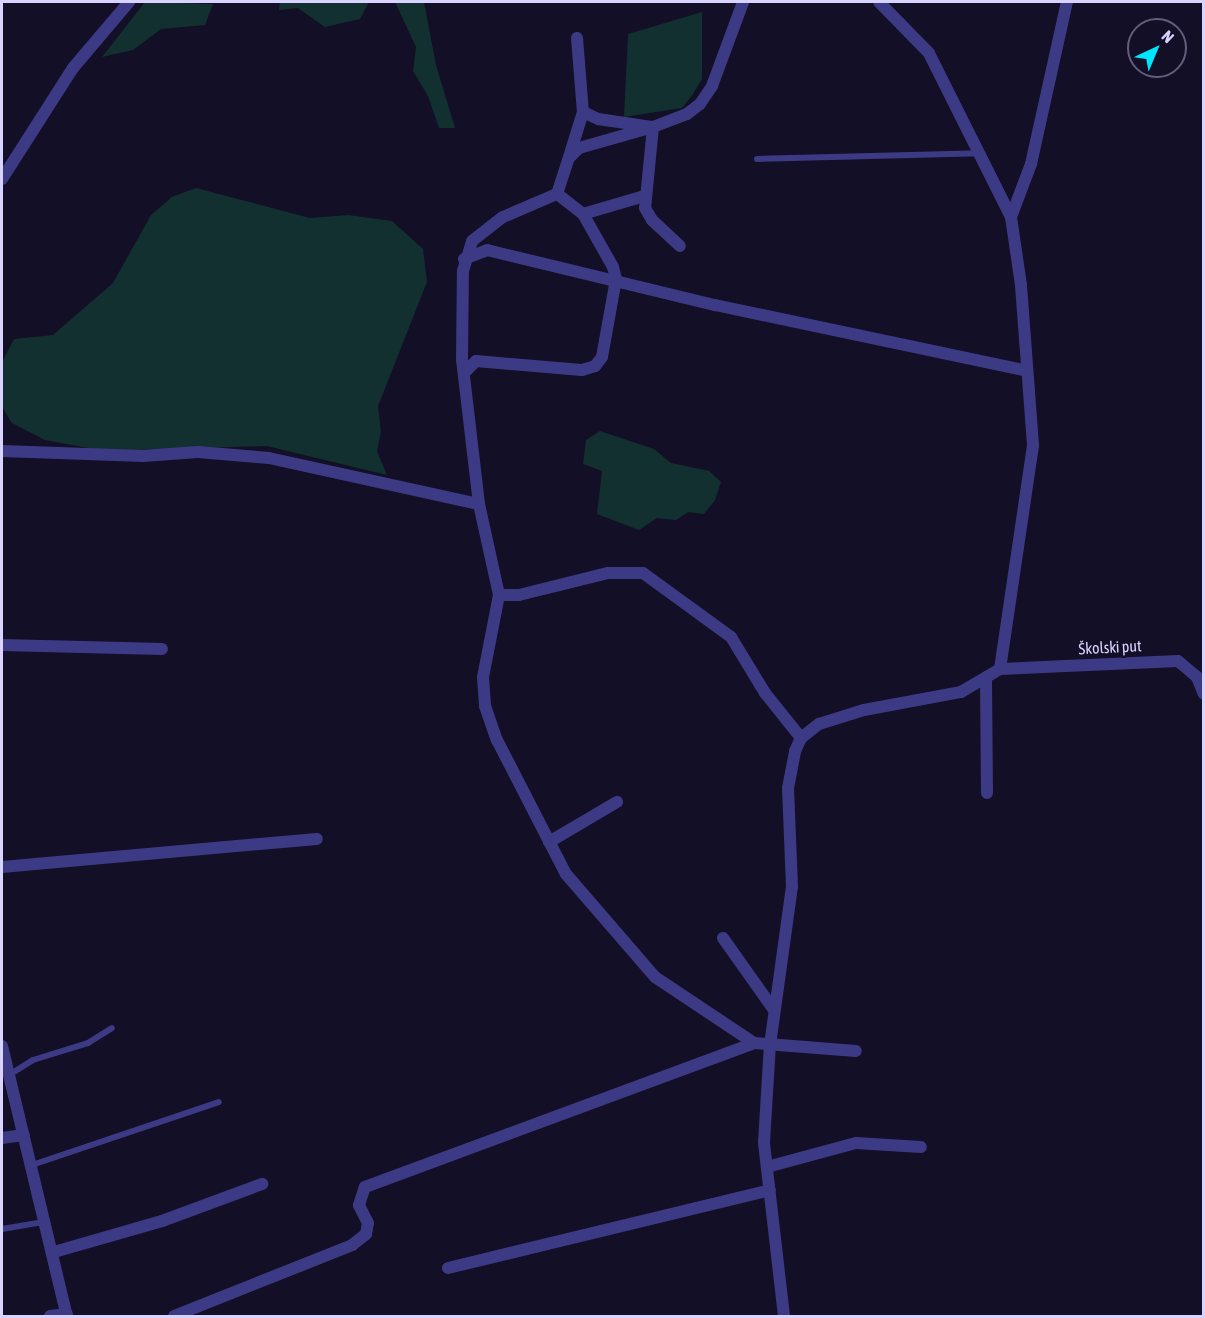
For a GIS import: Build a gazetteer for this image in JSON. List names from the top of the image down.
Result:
{
  "streets": {
    "street": ["Školski put"]
  },
  "north": "top right"
}
